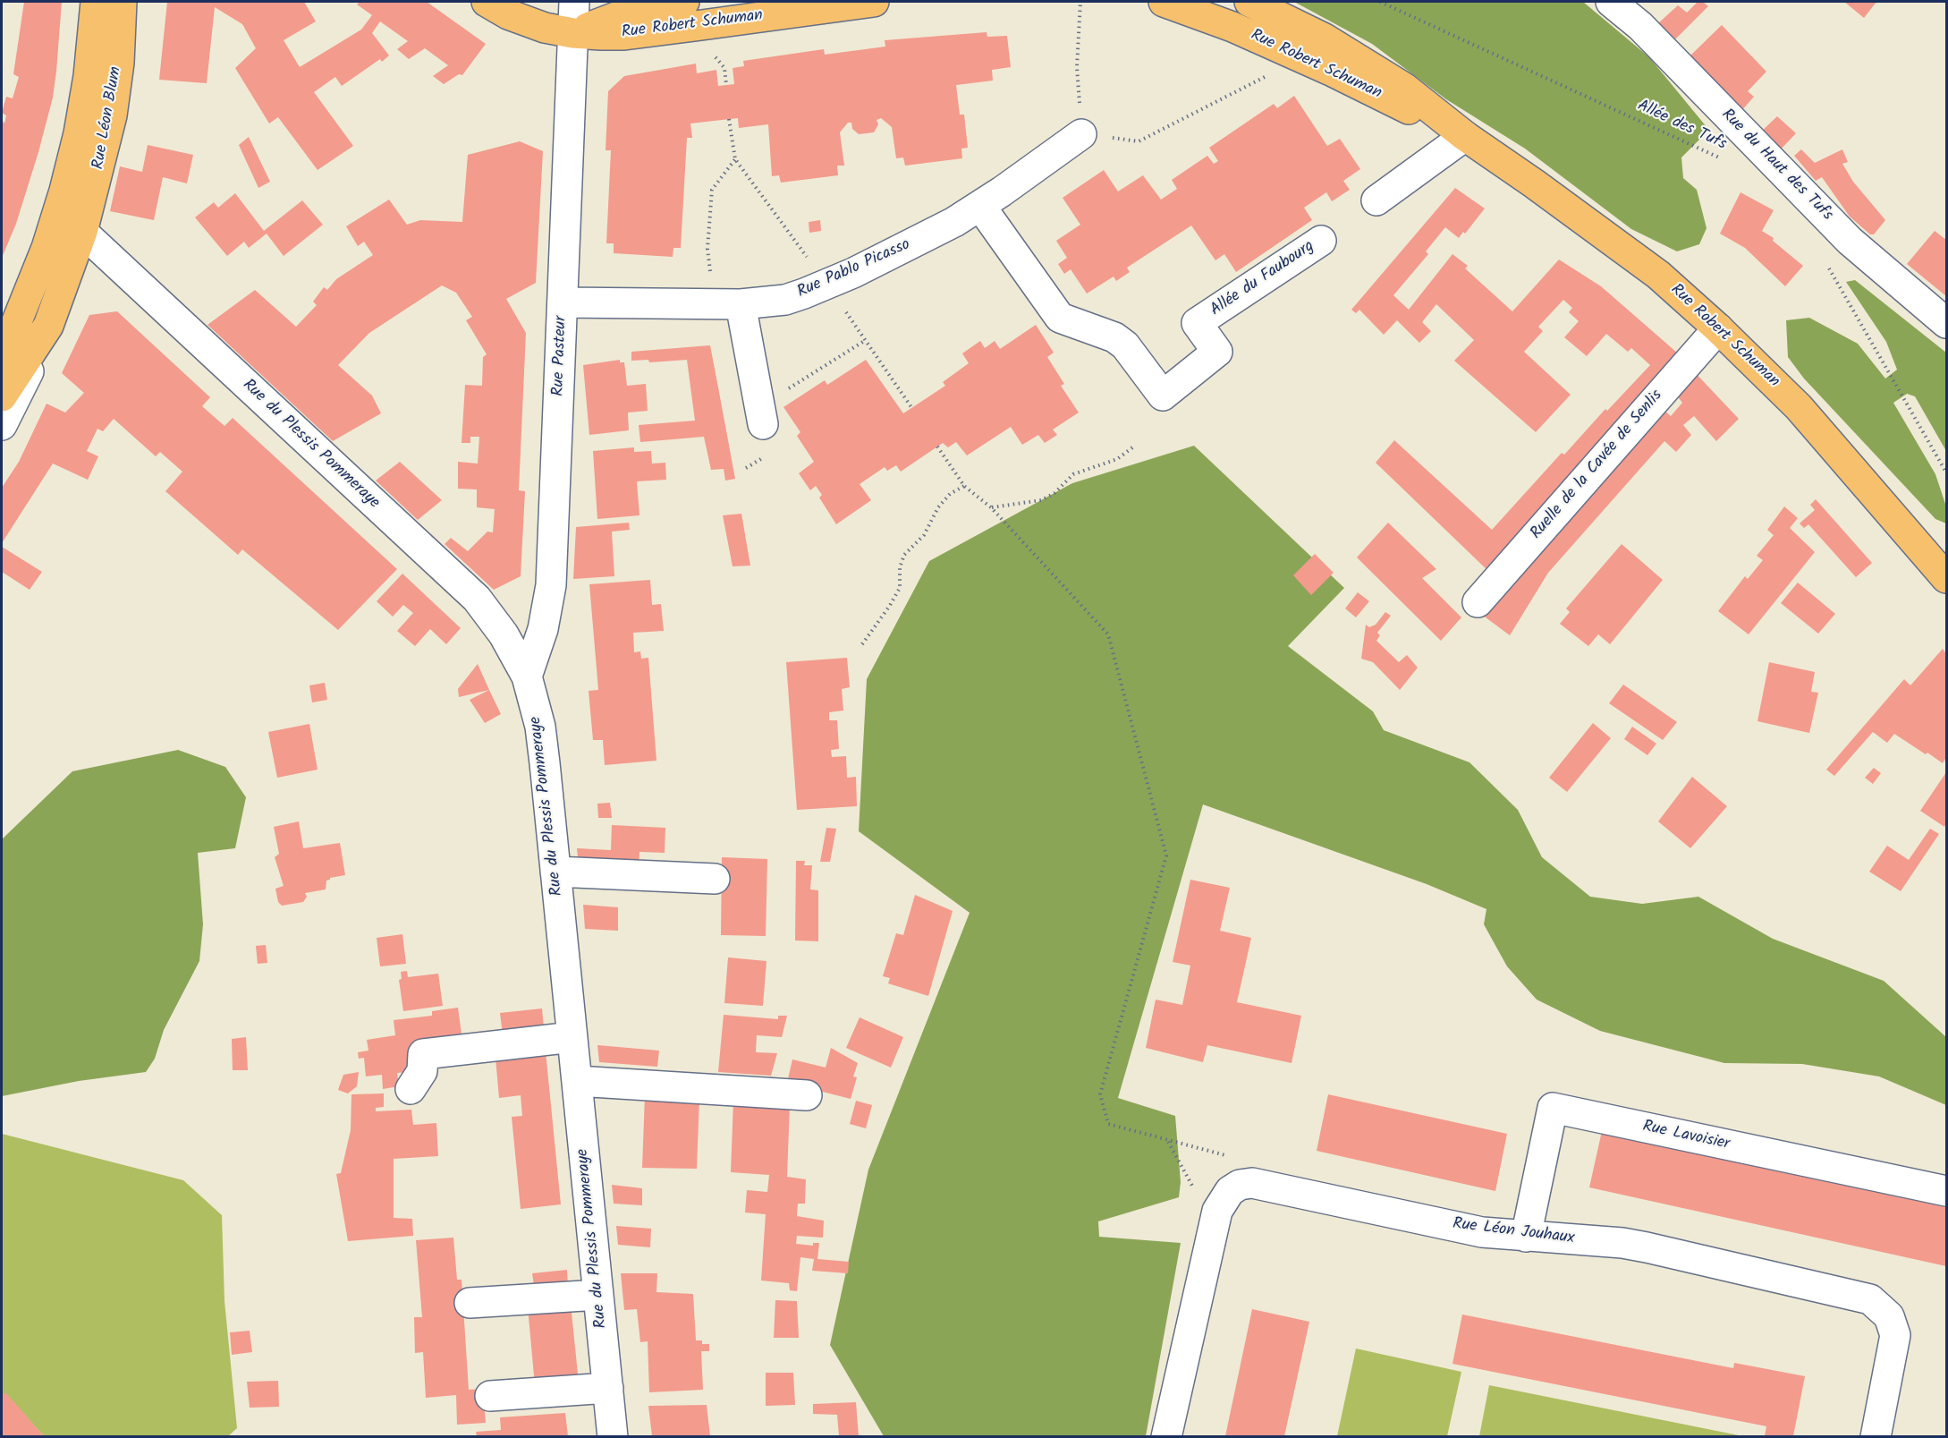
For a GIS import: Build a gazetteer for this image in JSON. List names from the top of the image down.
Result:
{
  "streets": {
    "main road": ["Rue Robert Schuman", "Rue Léon Blum"],
    "street": [
      "Rue du Haut des Tufs",
      "Rue Pablo Picasso",
      "Allée du Faubourg",
      "Rue Pasteur",
      "Rue du Plessis Pommeraye",
      "Ruelle de la Cavée de Senlis",
      "Rue Lavoisier",
      "Rue Léon Jouhaux"
    ],
    "path": ["Allée des Tufs"]
  },
  "crossings": [
    ["Rue Robert Schuman", "Rue Pasteur"],
    ["Rue Robert Schuman", "Ruelle de la Cavée de Senlis"],
    ["Rue Léon Blum", "Rue du Plessis Pommeraye"],
    ["Rue Pablo Picasso", "Allée du Faubourg"],
    ["Rue Pablo Picasso", "Rue Pasteur"],
    ["Rue Pasteur", "Rue du Plessis Pommeraye"],
    ["Rue Lavoisier", "Rue Léon Jouhaux"]
  ]
}
